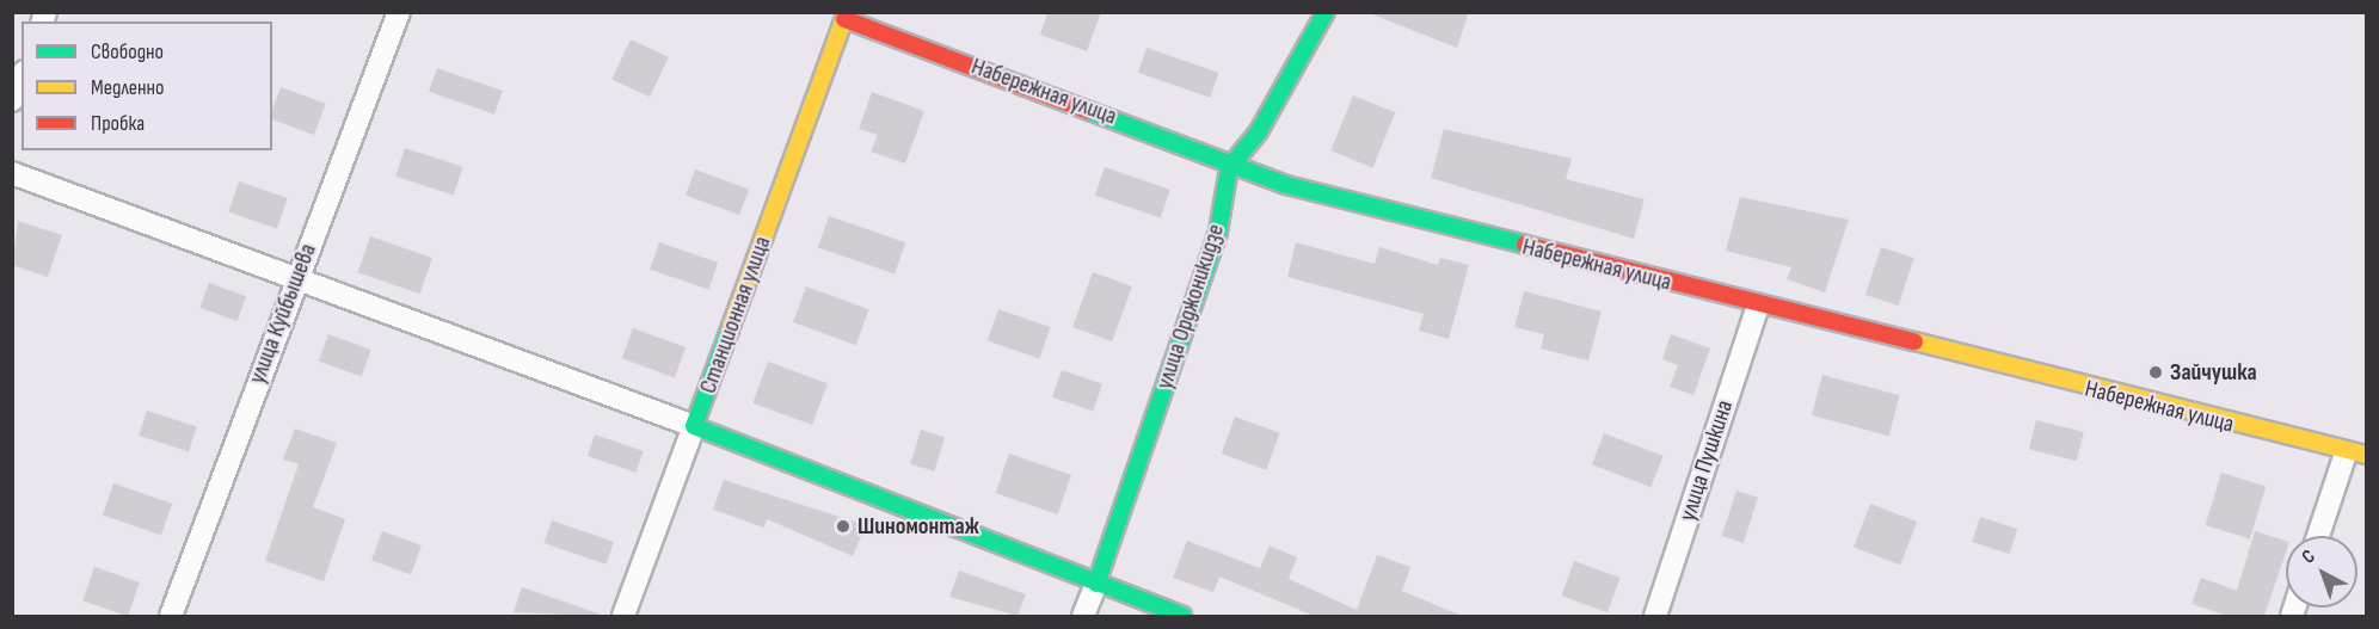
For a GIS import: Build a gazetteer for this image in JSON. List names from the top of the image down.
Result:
{
  "streets": {
    "main road": ["Набережная улица", "улица Орджоникидзе", "Станционная улица"],
    "street": ["улица Куйбышева", "улица Пушкина"]
  },
  "crossings": [
    ["Набережная улица", "улица Орджоникидзе"],
    ["Набережная улица", "Станционная улица"],
    ["Набережная улица", "улица Пушкина"]
  ],
  "places": ["Зайчушка", "Шиномонтаж"],
  "legend": ["Свободно", "Медленно", "Пробка"],
  "north": "top left"
}
